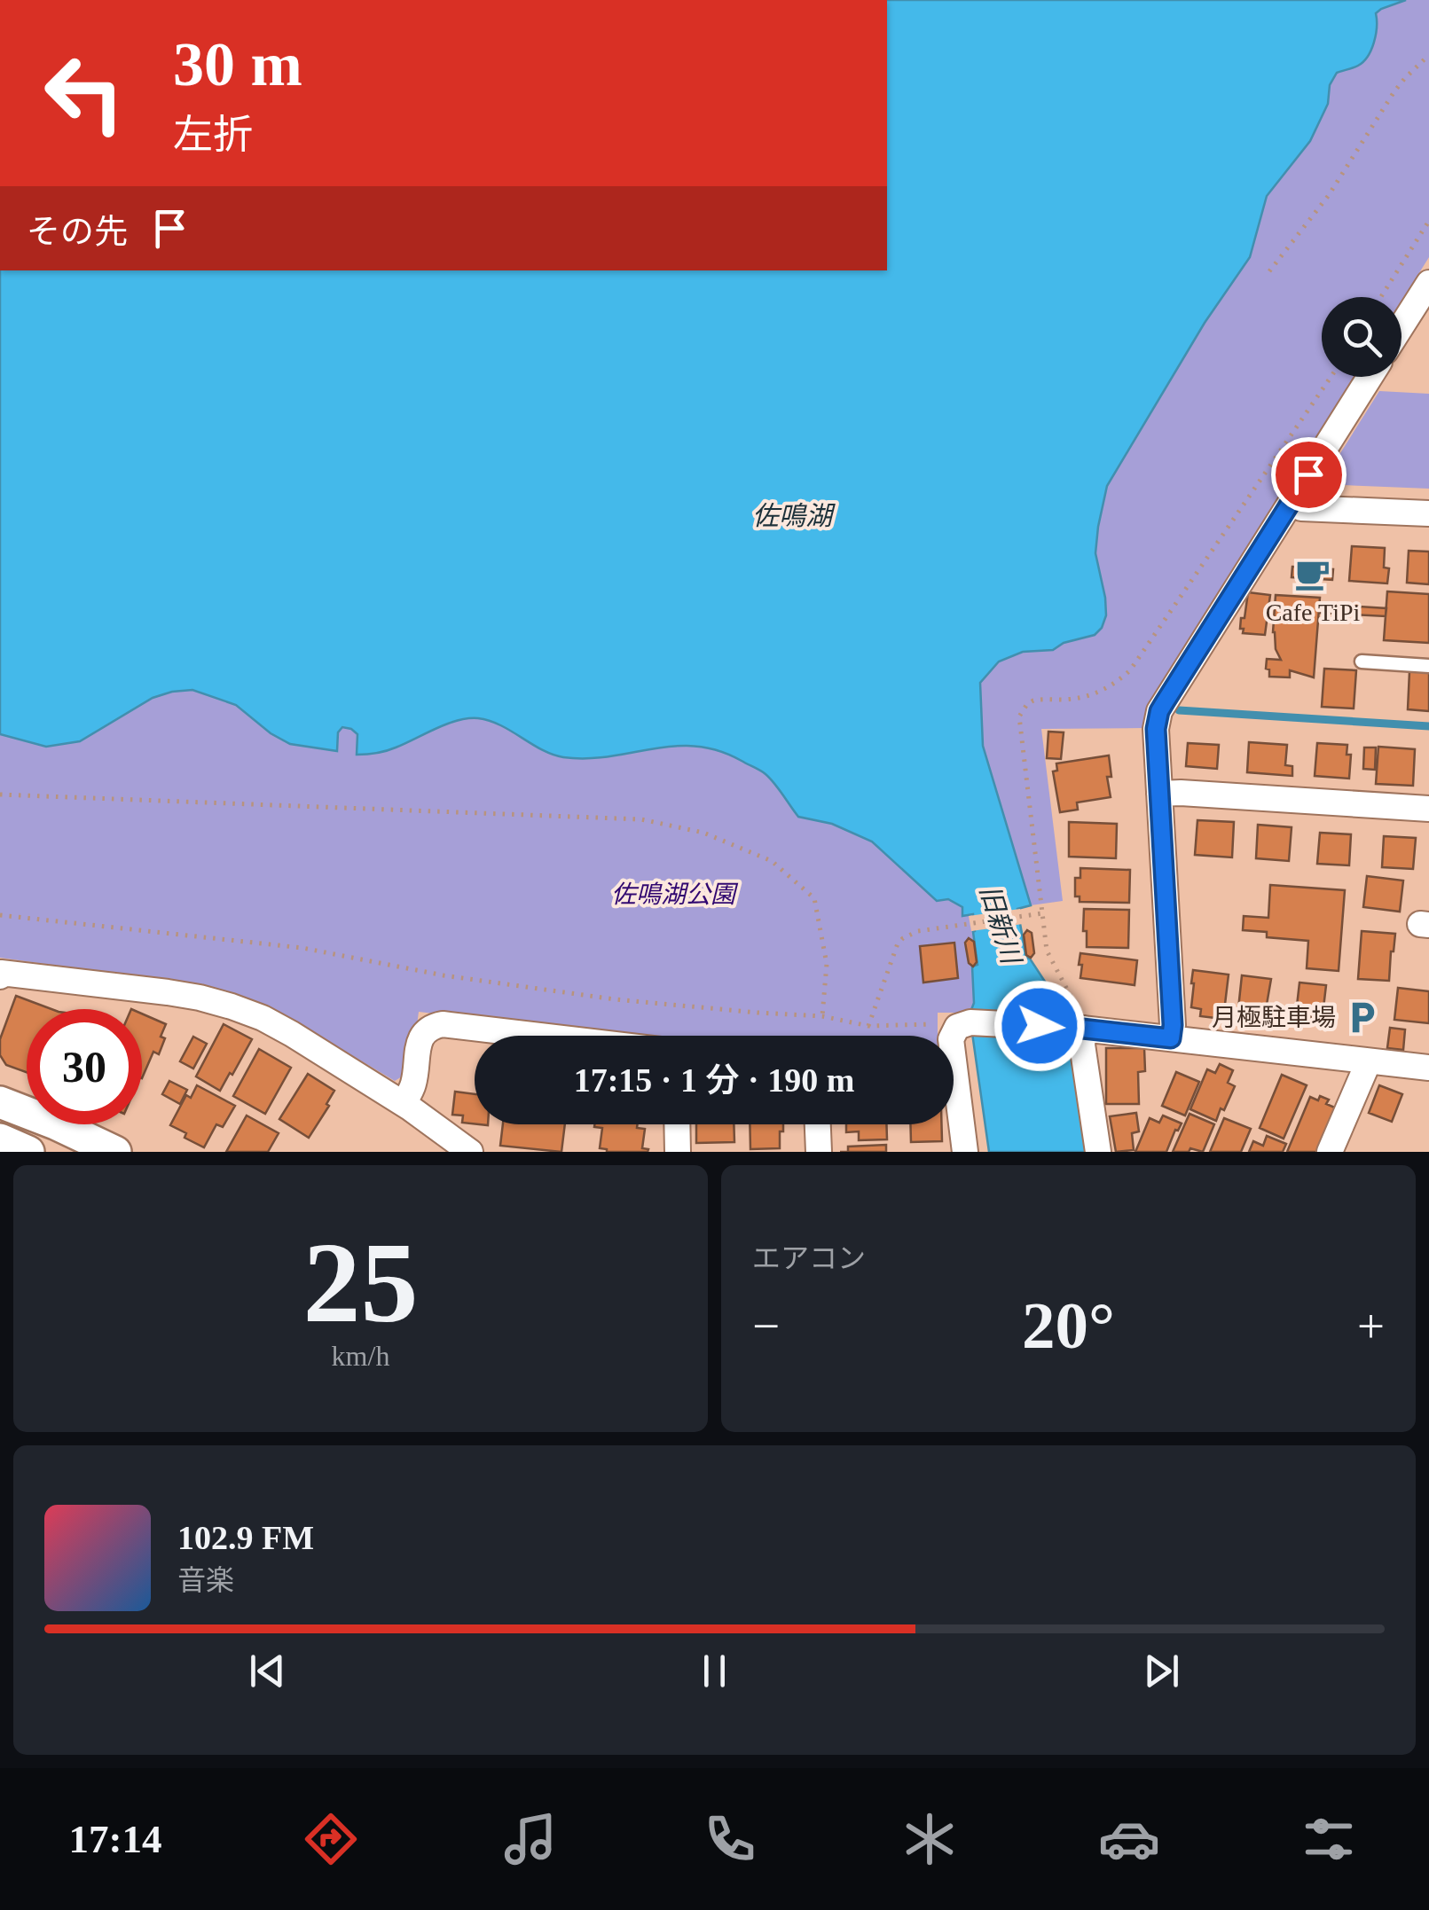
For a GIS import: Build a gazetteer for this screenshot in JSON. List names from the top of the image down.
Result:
{
  "water": ["佐鳴湖", "旧新川"],
  "parks": ["佐鳴湖公園"],
  "places": {
    "cafe": ["Cafe TiPi"],
    "parking": ["月極駐車場"]
  },
  "page": {
    "turn": ["30 m", "左折"],
    "then": "その先",
    "limit": "30",
    "trip": "17:15 · 1 分 · 190 m",
    "tile": [
      ["25", "km/h"],
      "エアコン"
    ],
    "heat": ["−", "20°", "+"],
    "song": ["102.9 FM", "音楽"],
    "tabs": "17:14"
  }
}
